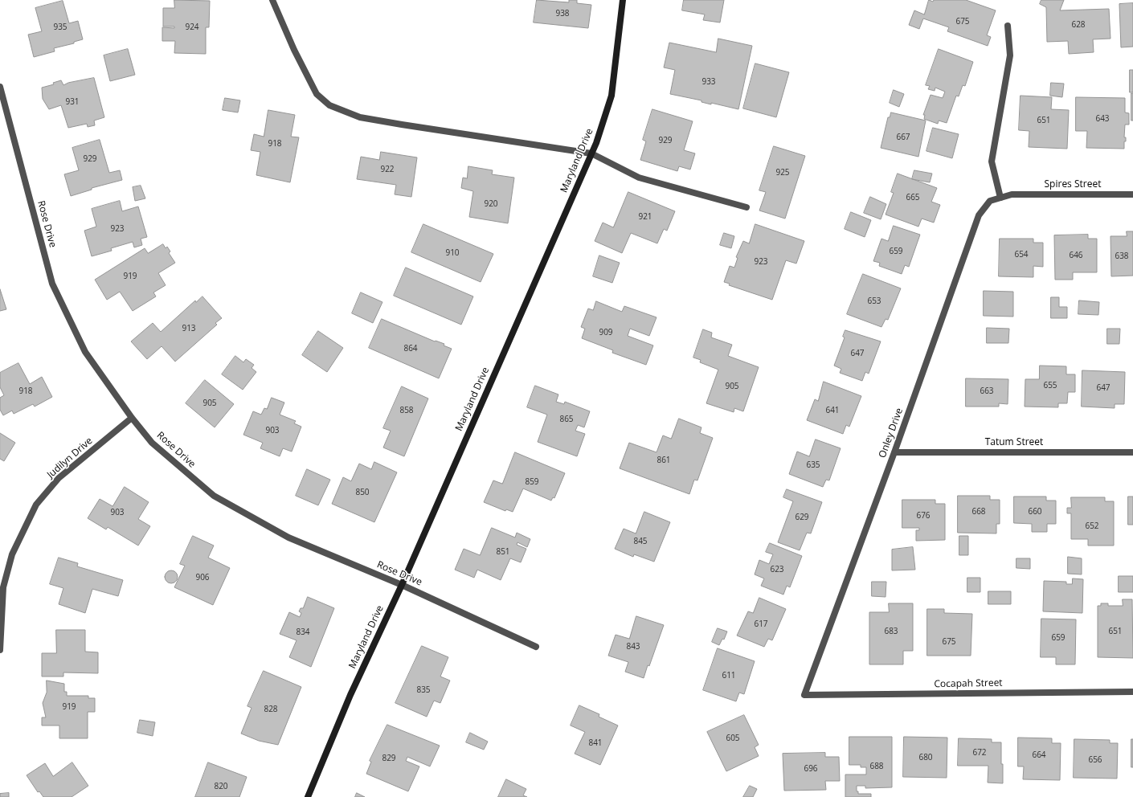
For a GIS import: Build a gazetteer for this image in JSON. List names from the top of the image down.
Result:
{
  "streets": {
    "street": [
      "Maryland Drive",
      "Spires Street",
      "Rose Drive",
      "Onley Drive",
      "Tatum Street",
      "Judilyn Drive",
      "Cocapah Street"
    ]
  },
  "crossings": [
    ["Maryland Drive", "Rose Drive"],
    ["Spires Street", "Onley Drive"],
    ["Rose Drive", "Judilyn Drive"],
    ["Onley Drive", "Tatum Street"],
    ["Onley Drive", "Cocapah Street"]
  ],
  "house_numbers": [
    "938",
    "675",
    "628",
    "935",
    "924",
    "933",
    "931",
    "643",
    "651",
    "667",
    "929",
    "918",
    "929",
    "922",
    "925",
    "665",
    "920",
    "921",
    "923",
    "659",
    "910",
    "654",
    "646",
    "638",
    "923",
    "919",
    "653",
    "913",
    "909",
    "864",
    "647",
    "655",
    "905",
    "647",
    "918",
    "663",
    "905",
    "858",
    "641",
    "865",
    "903",
    "861",
    "635",
    "859",
    "850",
    "668",
    "660",
    "903",
    "676",
    "629",
    "652",
    "845",
    "851",
    "623",
    "906",
    "617",
    "683",
    "651",
    "834",
    "659",
    "675",
    "843",
    "611",
    "835",
    "919",
    "828",
    "605",
    "841",
    "672",
    "664",
    "680",
    "829",
    "656",
    "688",
    "696",
    "820"
  ]
}
